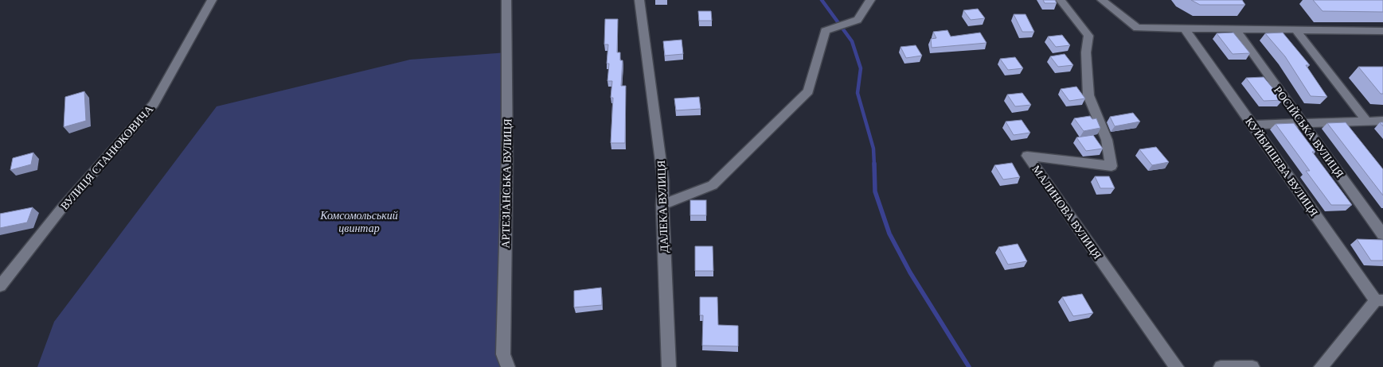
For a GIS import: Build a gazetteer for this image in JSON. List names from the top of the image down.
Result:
{
  "streets": {
    "street": [
      "РОСІЙСЬКА ВУЛИЦЯ",
      "ВУЛИЦЯ СТАНЮКОВИЧА",
      "КУЙБИШЕВА ВУЛИЦЯ",
      "АРТЕЗІАНСЬКА ВУЛИЦЯ",
      "ДАЛЕКА ВУЛИЦЯ",
      "МАЛИНОВА ВУЛИЦЯ"
    ]
  },
  "parks": ["Комсомольський цвинтар"]
}
